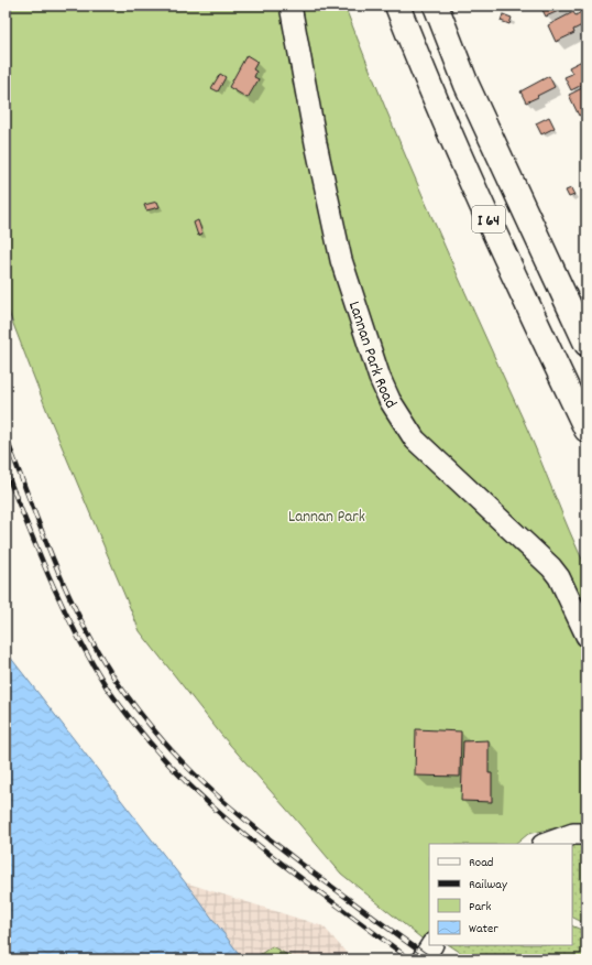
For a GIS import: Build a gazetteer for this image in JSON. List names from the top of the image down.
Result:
{
  "streets": {
    "highway": ["I 64"],
    "street": ["Lannan Park Road"]
  },
  "parks": ["Lannan Park"],
  "legend": [
    "Road",
    "Railway",
    "Park",
    "Water"
  ]
}
